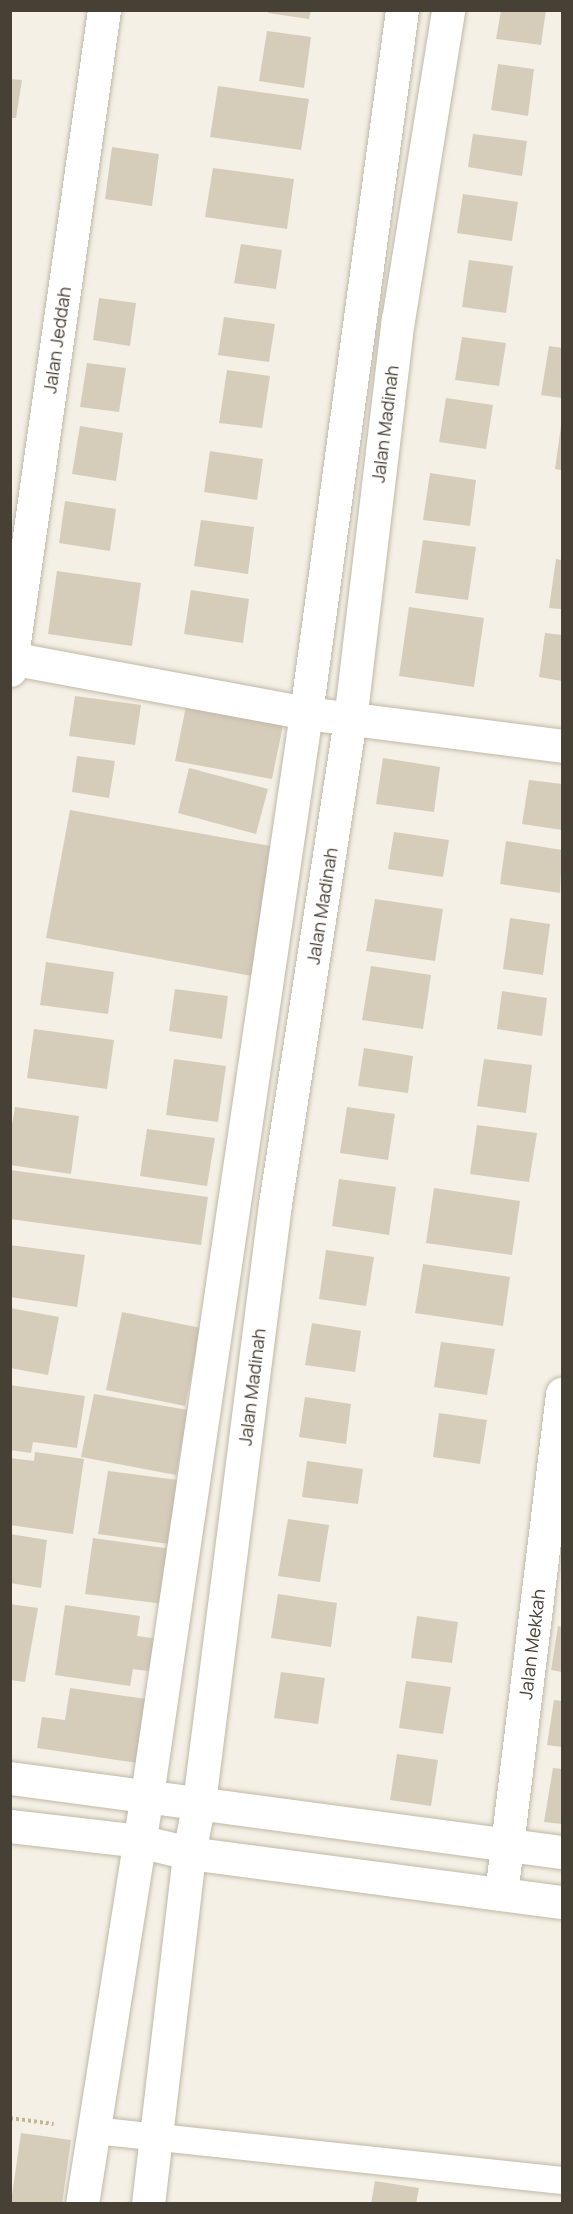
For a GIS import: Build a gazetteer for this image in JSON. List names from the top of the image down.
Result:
{
  "streets": {
    "street": ["Jalan Jeddah", "Jalan Madinah", "Jalan Mekkah"]
  }
}
